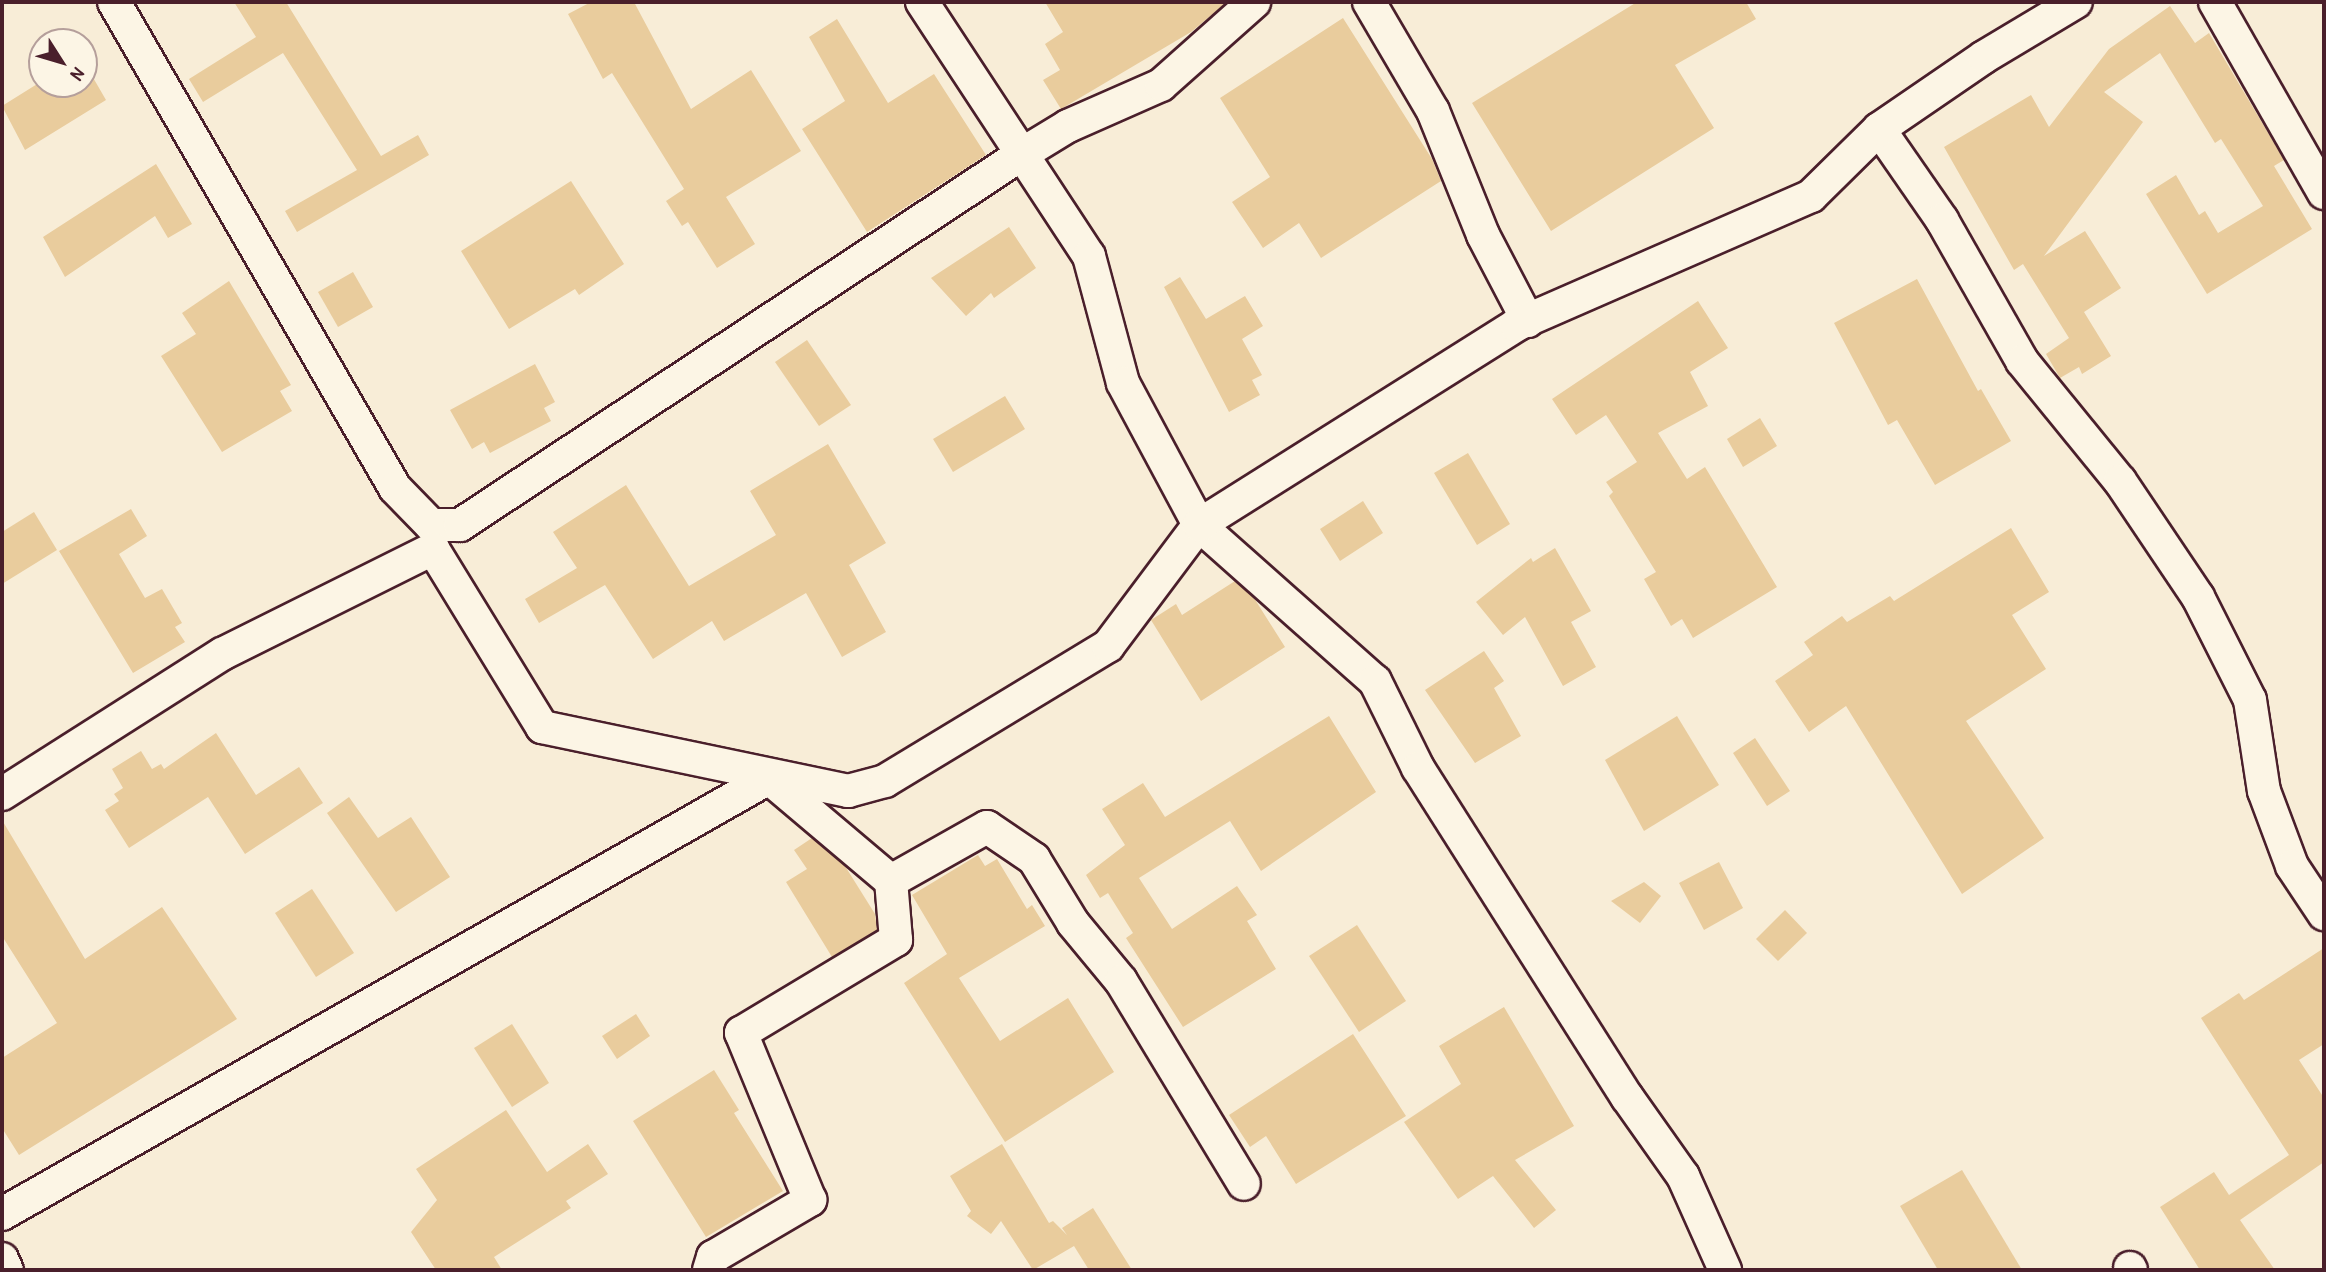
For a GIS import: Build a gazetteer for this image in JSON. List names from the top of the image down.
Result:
{
  "north": "bottom right"
}
